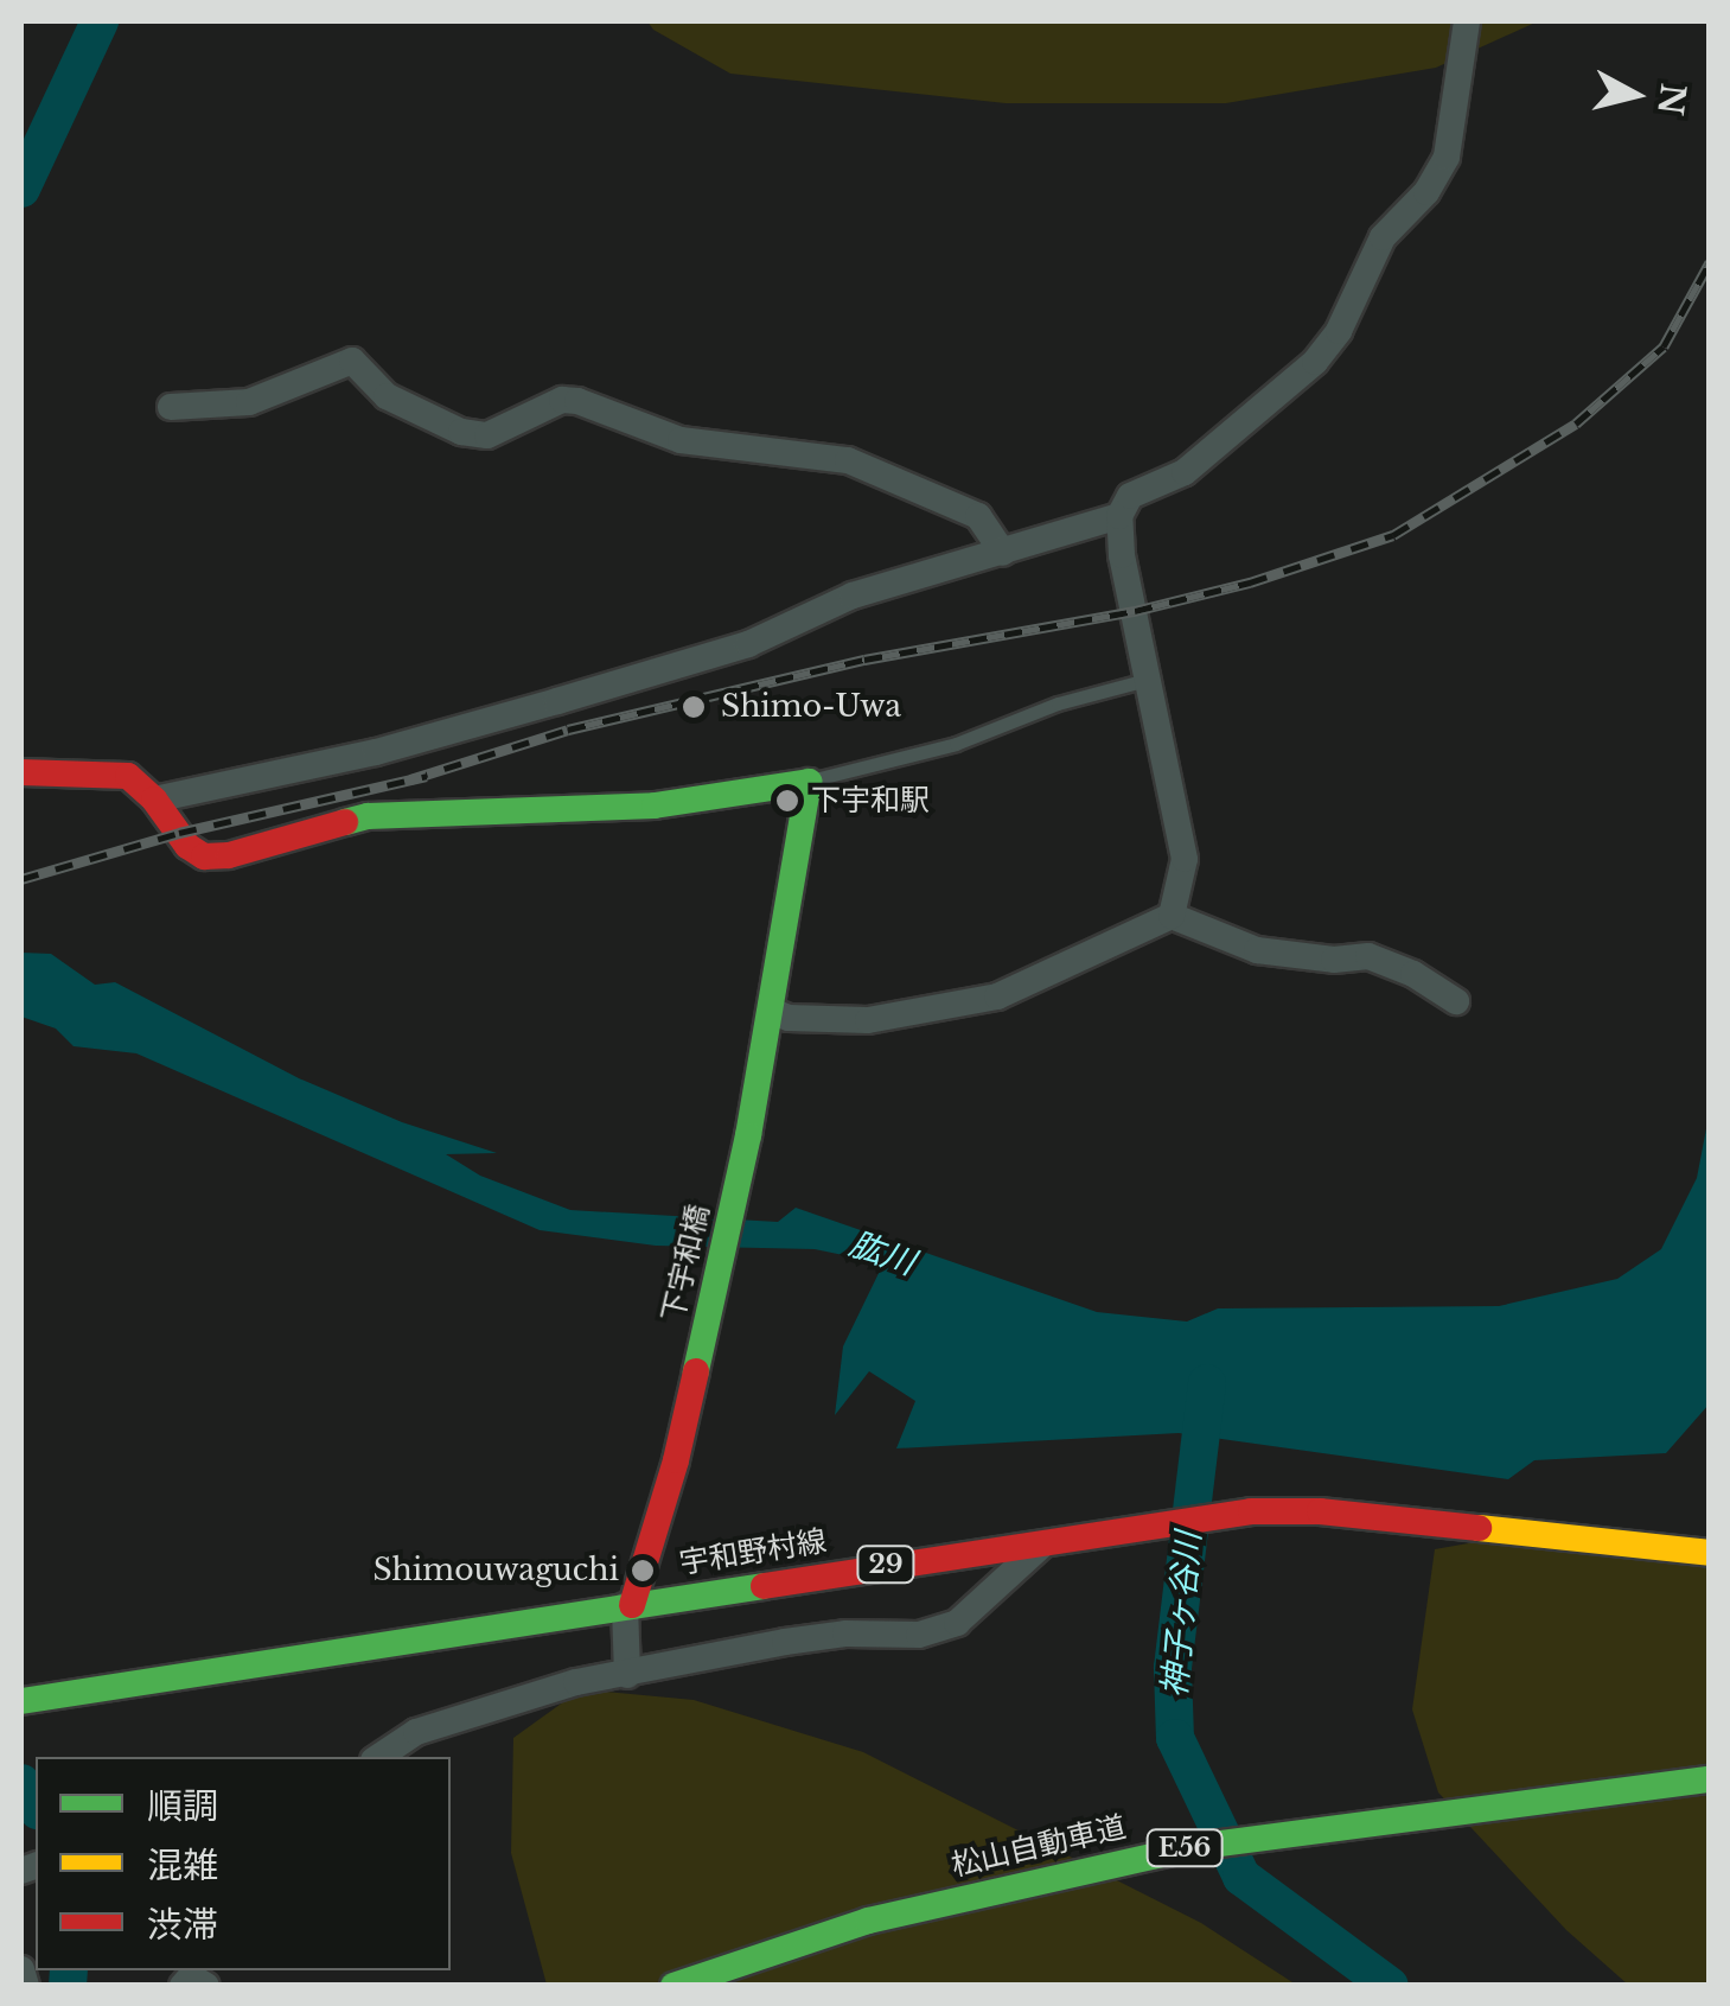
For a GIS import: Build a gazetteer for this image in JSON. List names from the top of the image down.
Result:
{
  "streets": {
    "main road": [
      "下宇和橋",
      "宇和野村線",
      "29",
      "松山自動車道",
      "E56"
    ]
  },
  "crossings": [
    ["下宇和橋", "宇和野村線"]
  ],
  "water": ["肱川", "神子ヶ谷川"],
  "places": ["Shimo-Uwa", "下宇和駅", "Shimouwaguchi"],
  "legend": ["順調", "混雑", "渋滞"],
  "north": "right"
}
